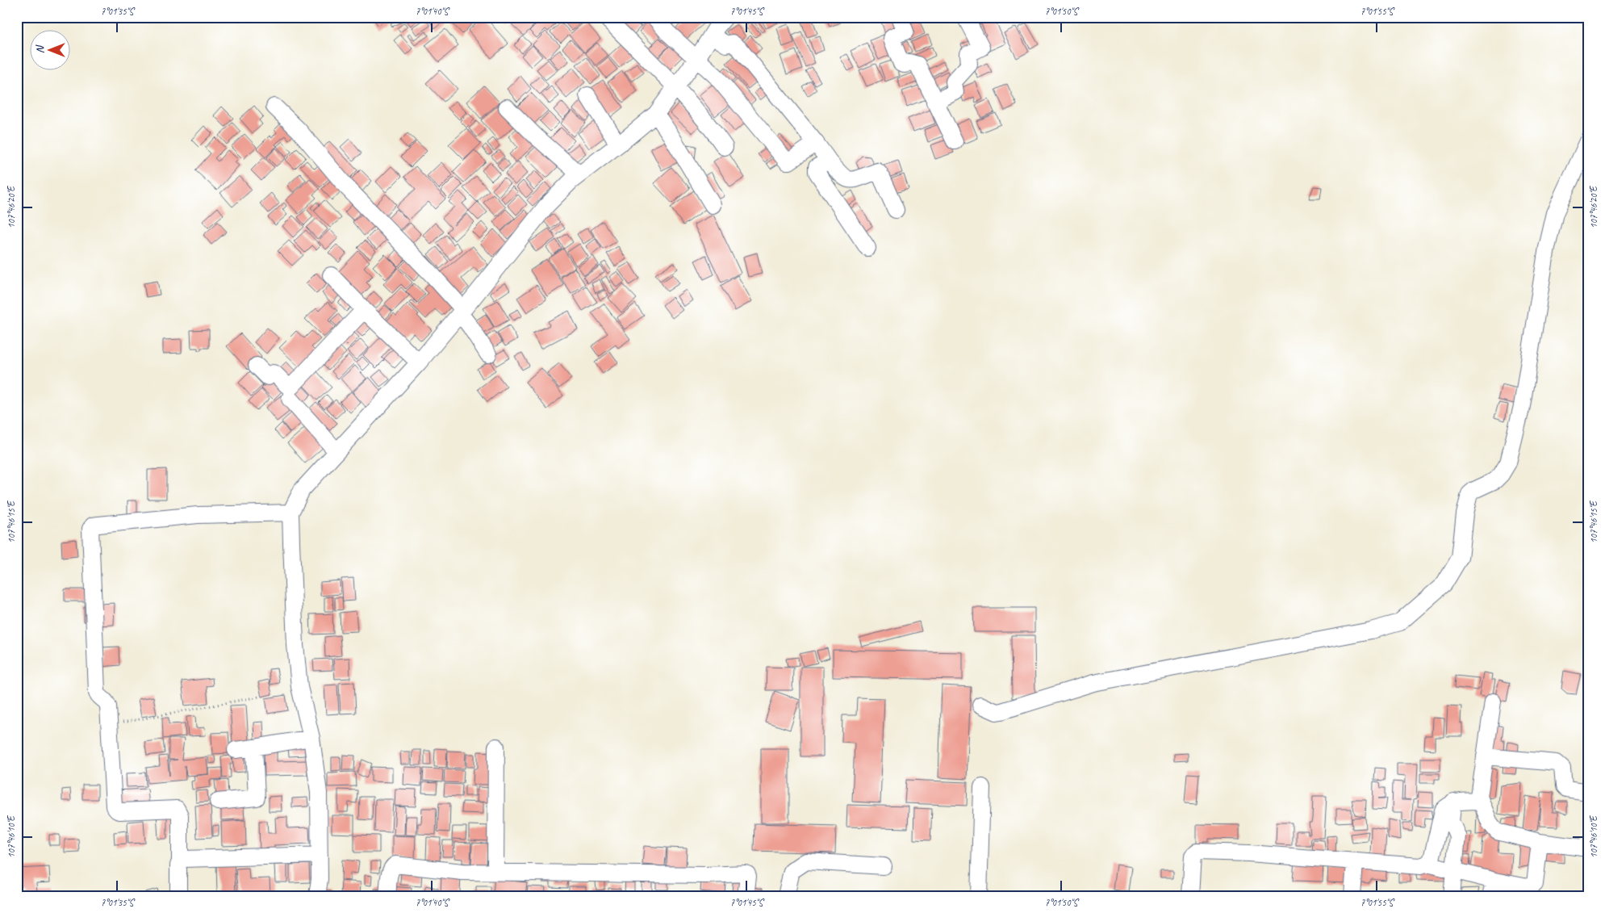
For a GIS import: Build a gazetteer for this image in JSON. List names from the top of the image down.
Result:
{
  "north": "left",
  "coordinates": [
    "7°01'35\"S",
    "7°01'40\"S",
    "7°01'45\"S",
    "7°01'50\"S",
    "7°01'55\"S",
    "107°46'20\"E",
    "107°46'15\"E",
    "107°46'10\"E"
  ]
}
